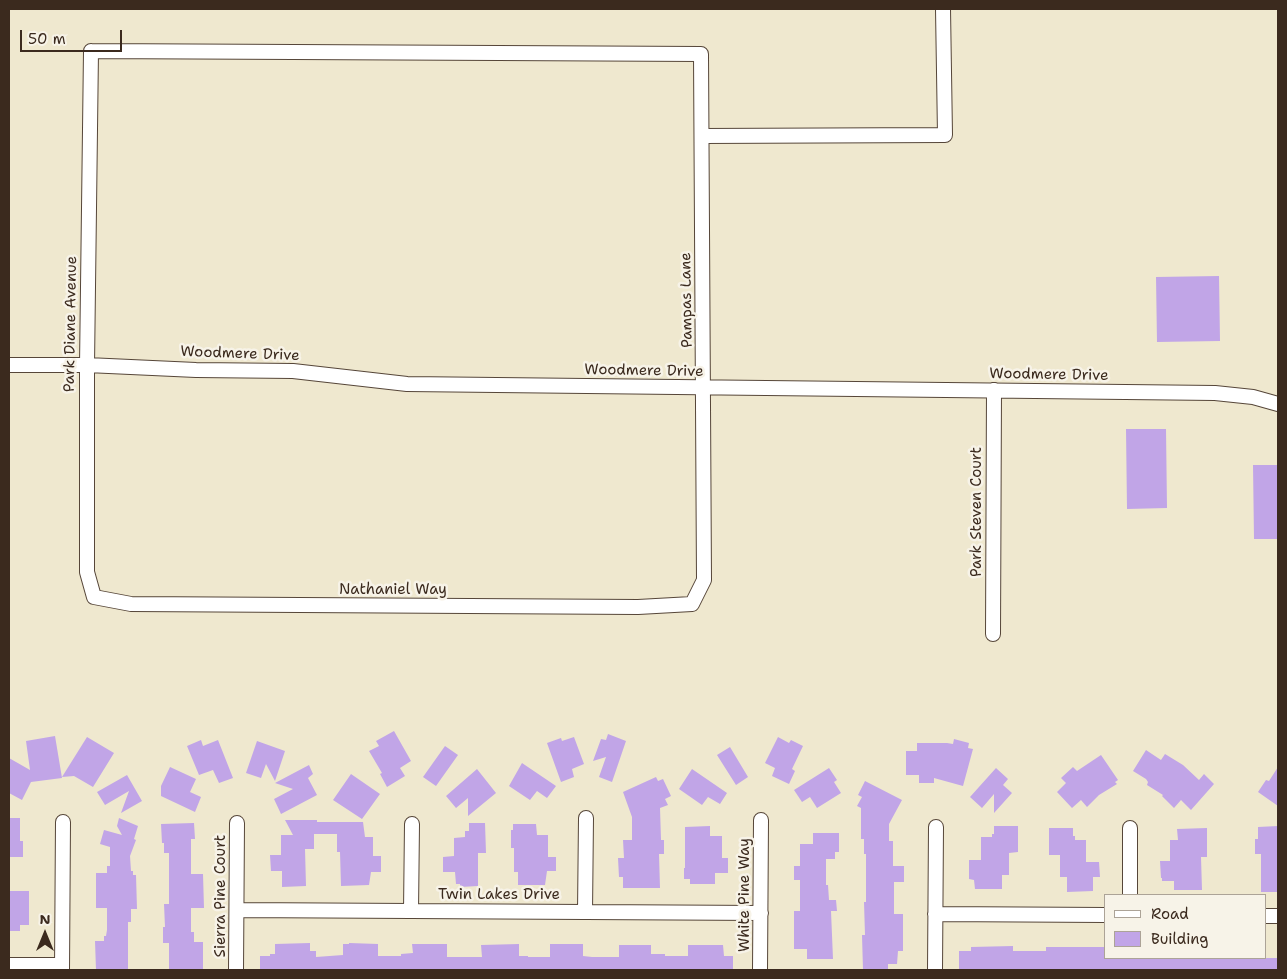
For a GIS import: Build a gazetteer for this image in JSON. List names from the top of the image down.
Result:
{
  "streets": {
    "street": [
      "Pampas Lane",
      "Park Diane Avenue",
      "Woodmere Drive",
      "Park Steven Court",
      "Nathaniel Way",
      "Twin Lakes Drive",
      "White Pine Way",
      "Sierra Pine Court"
    ]
  },
  "crossings": [
    ["Pampas Lane", "Park Diane Avenue"],
    ["Pampas Lane", "Woodmere Drive"],
    ["Pampas Lane", "Nathaniel Way"],
    ["Park Diane Avenue", "Woodmere Drive"],
    ["Park Diane Avenue", "Nathaniel Way"],
    ["Woodmere Drive", "Park Steven Court"],
    ["Twin Lakes Drive", "White Pine Way"],
    ["Twin Lakes Drive", "Sierra Pine Court"]
  ],
  "legend": ["Road", "Building"],
  "scale_bar": "50 m",
  "north": "top"
}
